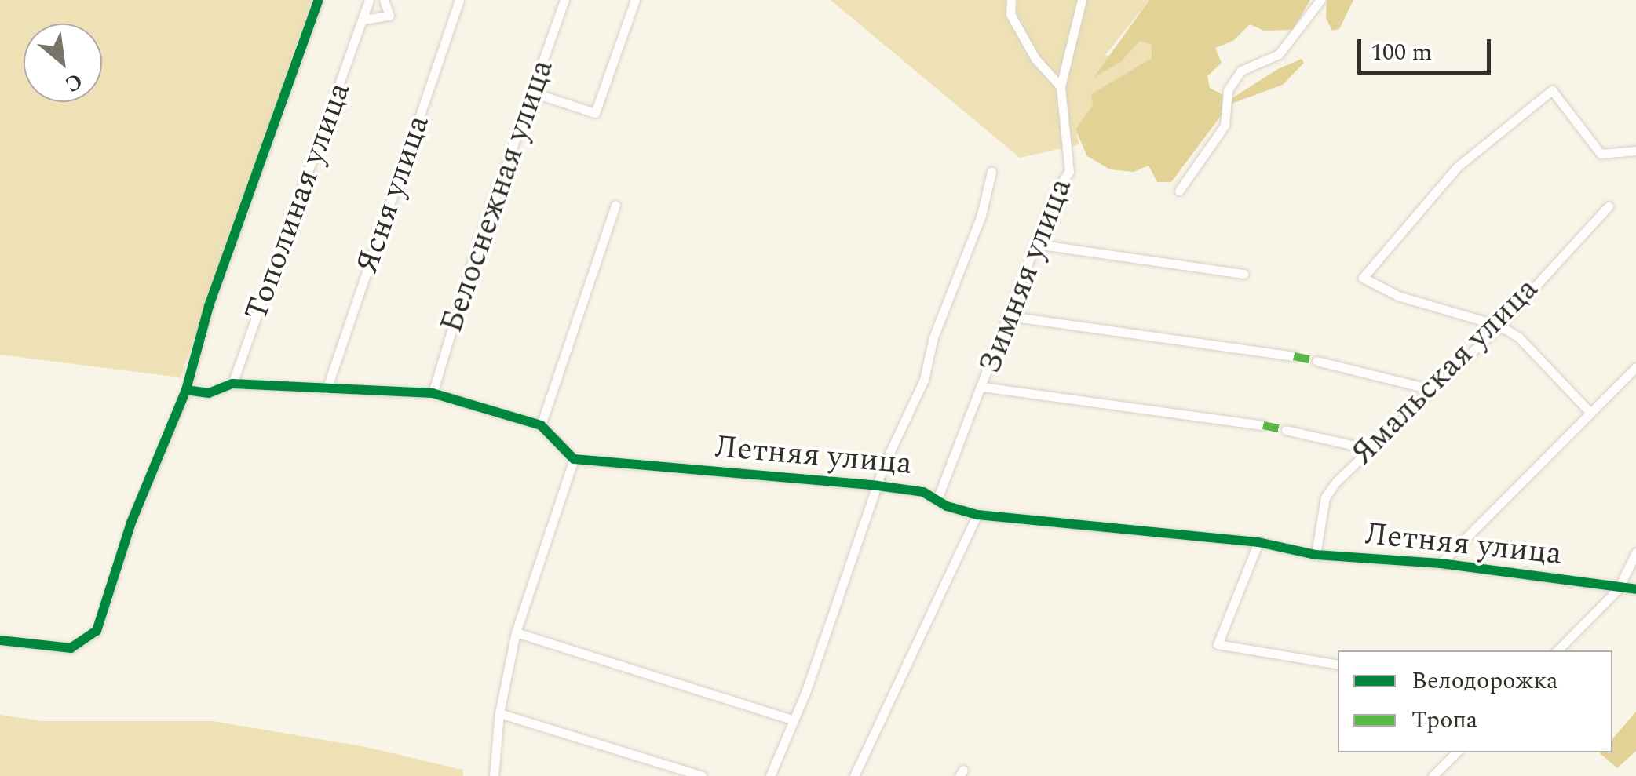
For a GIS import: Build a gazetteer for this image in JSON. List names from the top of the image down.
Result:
{
  "streets": {
    "street": [
      "Ясня улица",
      "Белоснежная улица",
      "Тополиная улица",
      "Зимняя улица",
      "Ямальская улица",
      "Летняя улица"
    ]
  },
  "crossings": [
    ["Зимняя улица", "Летняя улица"],
    ["Ямальская улица", "Летняя улица"]
  ],
  "legend": ["Велодорожка", "Тропа"],
  "scale_bar": "100 m",
  "north": "bottom right"
}
